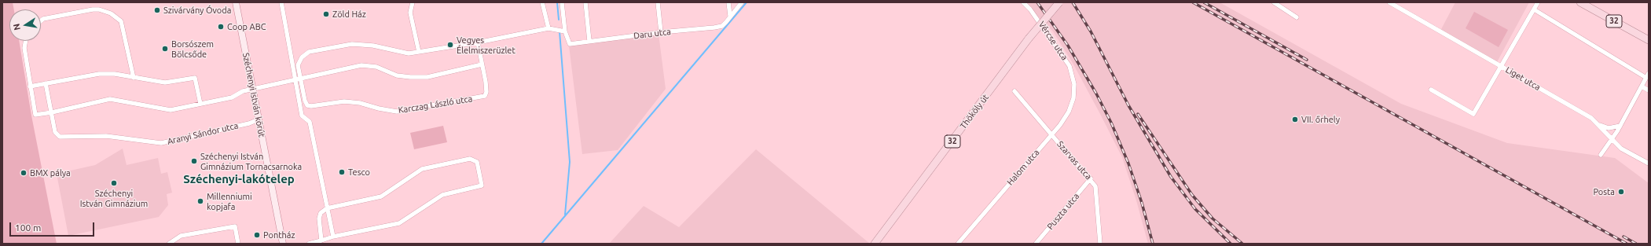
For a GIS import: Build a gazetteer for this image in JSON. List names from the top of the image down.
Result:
{
  "streets": {
    "main road": ["32", "Thököly út"],
    "street": [
      "Daru utca",
      "Vércse utca",
      "Liget utca",
      "Széchenyi István körút",
      "Karczag László utca",
      "Aranyi Sándor utca",
      "Szarvas utca",
      "Halom utca",
      "Puszta utca"
    ]
  },
  "crossings": [
    ["Vércse utca", "Halom utca"],
    ["Széchenyi István körút", "Aranyi Sándor utca"],
    ["Szarvas utca", "Halom utca"],
    ["Szarvas utca", "Puszta utca"]
  ],
  "districts": ["Széchenyi-lakótelep"],
  "places": [
    "Szivárvány Óvoda",
    "Zöld Ház",
    "Coop ABC",
    "Vegyes Élelmiszerüzlet",
    "Borsószem Bölcsőde",
    "VII. őrhely",
    "Széchenyi István Gimnázium Tornacsarnoka",
    "Tesco",
    "BMX pálya",
    "Széchenyi István Gimnázium",
    "Posta",
    "Millenniumi kopjafa",
    "Pontház"
  ],
  "scale_bar": "100 m",
  "north": "left"
}
